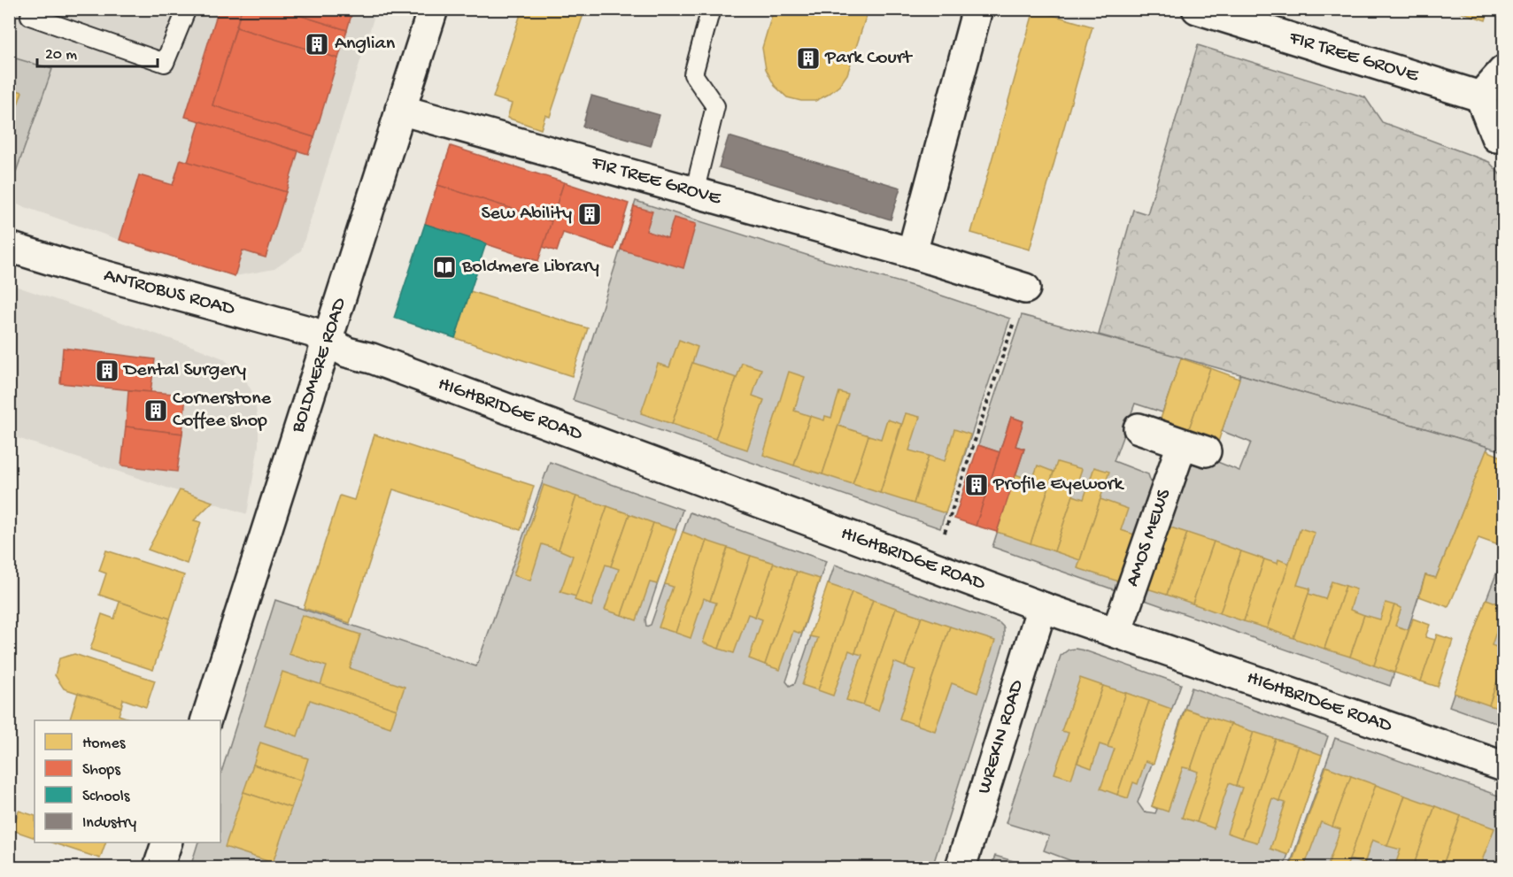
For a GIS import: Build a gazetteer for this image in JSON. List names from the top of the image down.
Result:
{
  "streets": {
    "street": [
      "FIR TREE GROVE",
      "ANTROBUS ROAD",
      "BOLDMERE ROAD",
      "HIGHBRIDGE ROAD",
      "AMOS MEWS",
      "WREKIN ROAD"
    ]
  },
  "crossings": [
    ["FIR TREE GROVE", "BOLDMERE ROAD"],
    ["ANTROBUS ROAD", "BOLDMERE ROAD"],
    ["ANTROBUS ROAD", "HIGHBRIDGE ROAD"],
    ["BOLDMERE ROAD", "HIGHBRIDGE ROAD"],
    ["HIGHBRIDGE ROAD", "AMOS MEWS"],
    ["HIGHBRIDGE ROAD", "WREKIN ROAD"]
  ],
  "places": {
    "building": [
      "Anglian",
      "Park Court",
      "Sew Ability",
      "Dental Surgery",
      "Cornerstone Coffee shop",
      "Profile Eyework"
    ],
    "library": ["Boldmere Library"]
  },
  "legend": [
    "Homes",
    "Shops",
    "Schools",
    "Industry"
  ],
  "scale_bar": "20 m"
}
